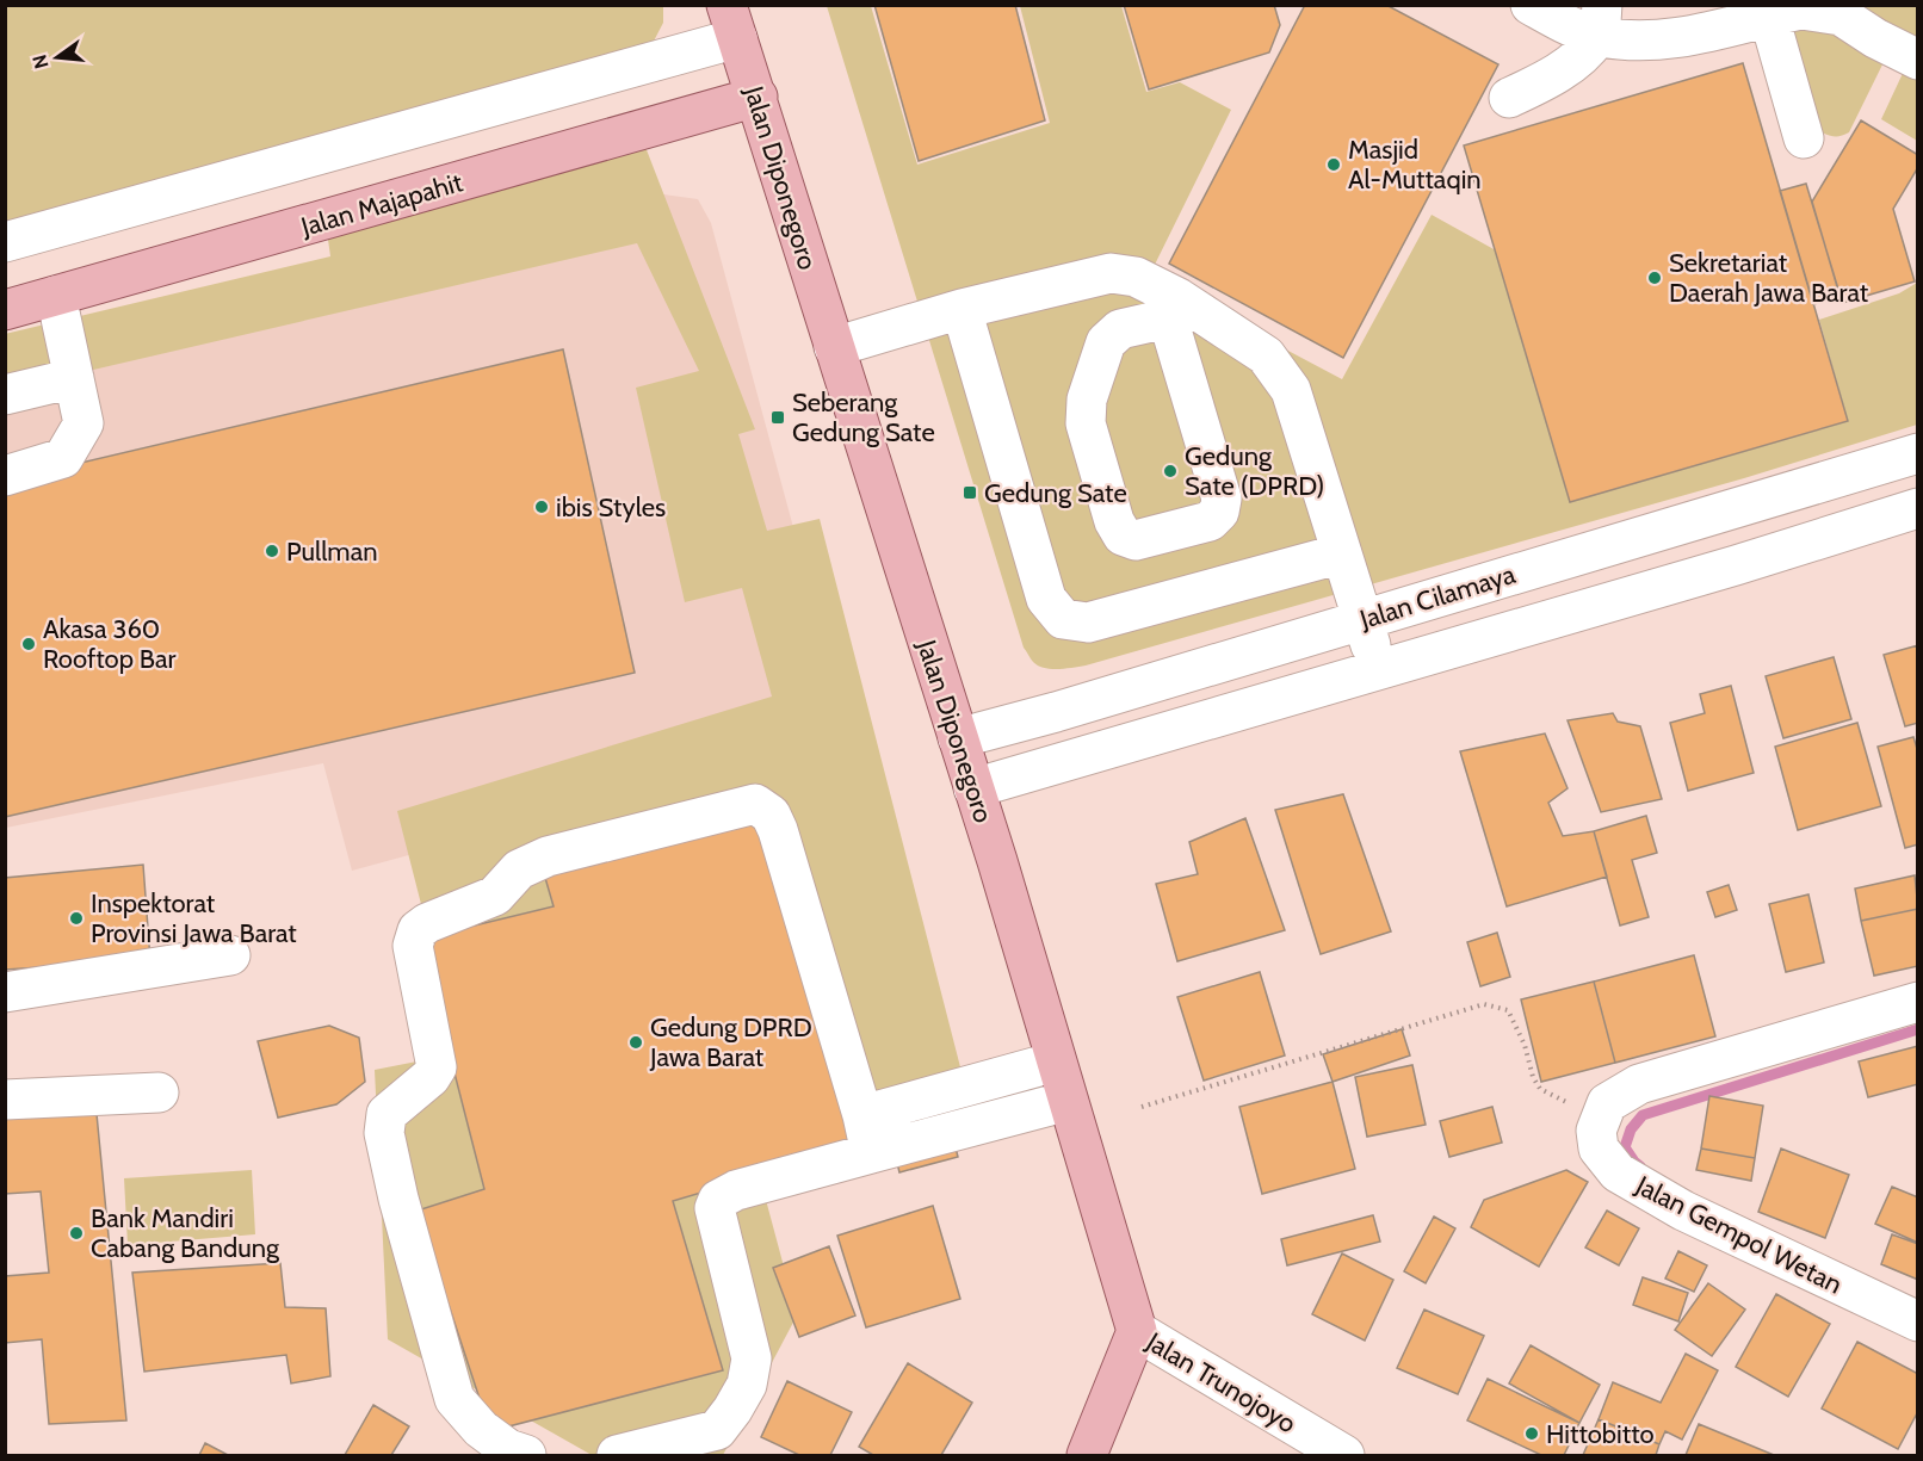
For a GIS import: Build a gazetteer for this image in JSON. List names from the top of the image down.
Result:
{
  "streets": {
    "main road": ["Jalan Diponegoro", "Jalan Majapahit"],
    "street": ["Jalan Cilamaya", "Jalan Gempol Wetan", "Jalan Trunojoyo"]
  },
  "crossings": [
    ["Jalan Diponegoro", "Jalan Majapahit"],
    ["Jalan Diponegoro", "Jalan Cilamaya"],
    ["Jalan Diponegoro", "Jalan Trunojoyo"]
  ],
  "places": {
    "other": [
      "Masjid Al-Muttaqin",
      "Sekretariat Daerah Jawa Barat",
      "Gedung Sate (DPRD)",
      "ibis Styles",
      "Pullman",
      "Akasa 360 Rooftop Bar",
      "Inspektorat Provinsi Jawa Barat",
      "Gedung DPRD Jawa Barat",
      "Bank Mandiri Cabang Bandung",
      "Hittobitto"
    ],
    "transit": ["Seberang Gedung Sate", "Gedung Sate"]
  },
  "north": "left"
}
